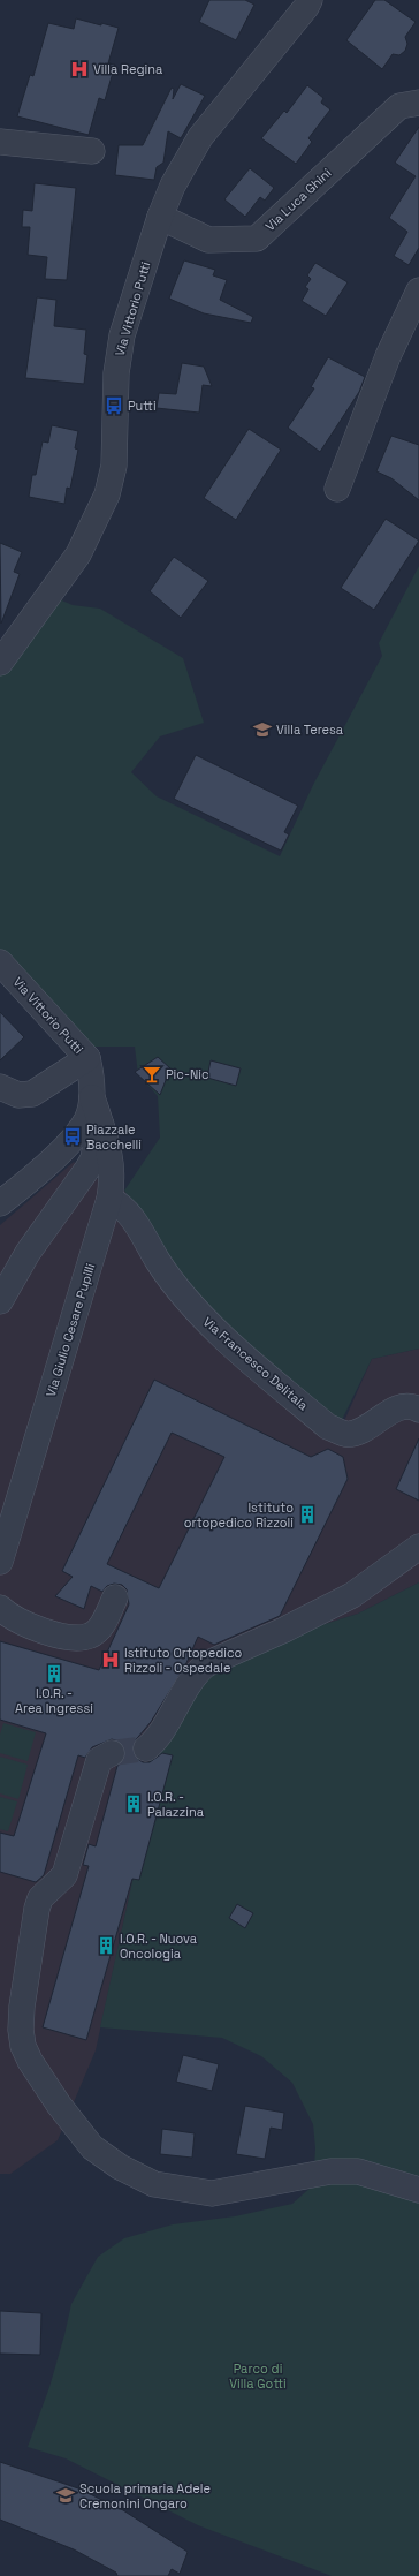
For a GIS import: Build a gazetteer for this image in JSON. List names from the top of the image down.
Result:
{
  "streets": {
    "street": [
      "Via Luca Ghini",
      "Via Vittorio Putti",
      "Via Giulio Cesare Pupilli",
      "Via Francesco Delitala"
    ]
  },
  "crossings": [
    ["Via Luca Ghini", "Via Vittorio Putti"],
    ["Via Vittorio Putti", "Via Giulio Cesare Pupilli"],
    ["Via Giulio Cesare Pupilli", "Via Francesco Delitala"]
  ],
  "parks": ["Parco di Villa Gotti"],
  "places": {
    "hospital": ["Villa Regina", "Istituto Ortopedico Rizzoli - Ospedale"],
    "bus stop": ["Putti", "Piazzale Bacchelli"],
    "school or university": ["Villa Teresa", "Scuola primaria Adele Cremonini Ongaro"],
    "bar": ["Pic-Nic"],
    "building": [
      "Istituto ortopedico Rizzoli",
      "I.O.R. - Area Ingressi",
      "I.O.R. - Palazzina",
      "I.O.R. - Nuova Oncologia"
    ]
  }
}
